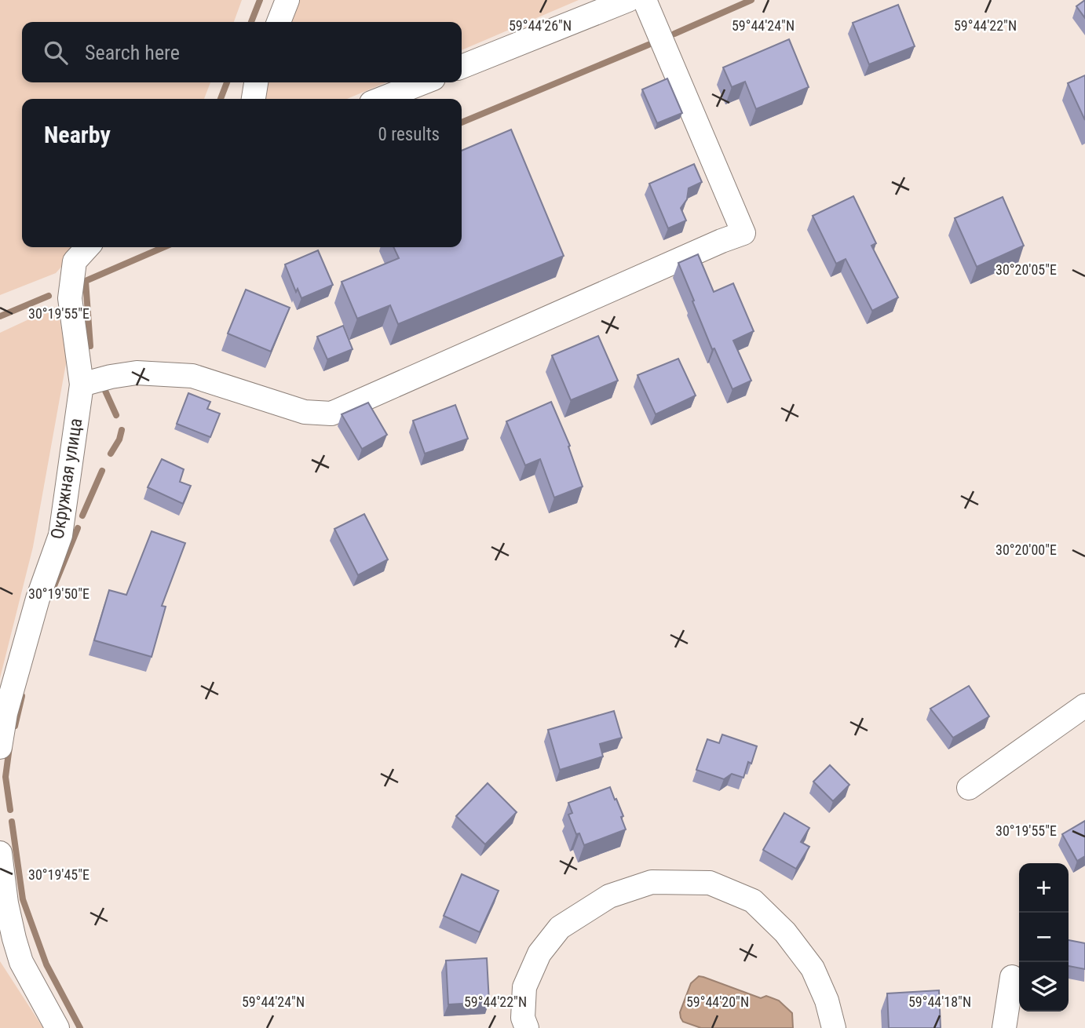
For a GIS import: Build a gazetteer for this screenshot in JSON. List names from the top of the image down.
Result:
{
  "streets": {
    "street": ["Окружная улица"]
  },
  "page": {
    "search": "Search here",
    "heading": ["Nearby", "0 results"],
    "map_buttons": ["+", "−"]
  },
  "coordinates": [
    "59°44'26\"N",
    "59°44'24\"N",
    "59°44'22\"N",
    "30°20'05\"E",
    "30°19'55\"E",
    "30°20'00\"E",
    "30°19'50\"E",
    "30°19'45\"E",
    "59°44'20\"N",
    "59°44'18\"N"
  ]
}
